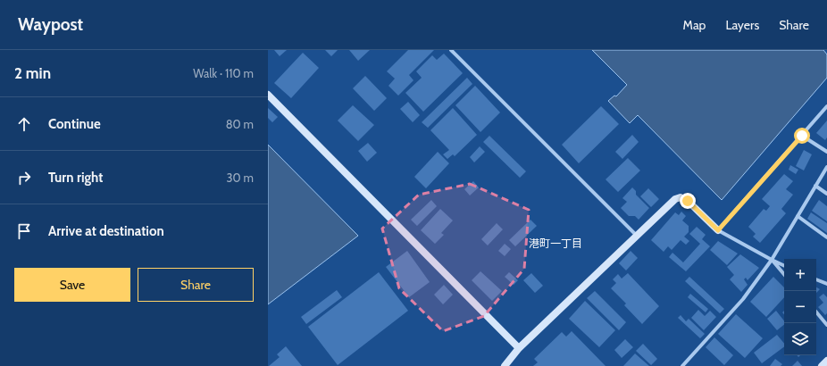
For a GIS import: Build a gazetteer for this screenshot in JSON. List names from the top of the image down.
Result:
{
  "districts": ["港町一丁目"],
  "page": {
    "header": "Waypost",
    "nav": ["Map", "Layers", "Share"],
    "heading": ["2 min", "Walk · 110 m"],
    "list": [
      ["Continue", "80 m"],
      ["Turn right", "30 m"],
      "Arrive at destination"
    ],
    "buttons": ["Save", "Share"],
    "map_buttons": ["+", "−"]
  }
}
